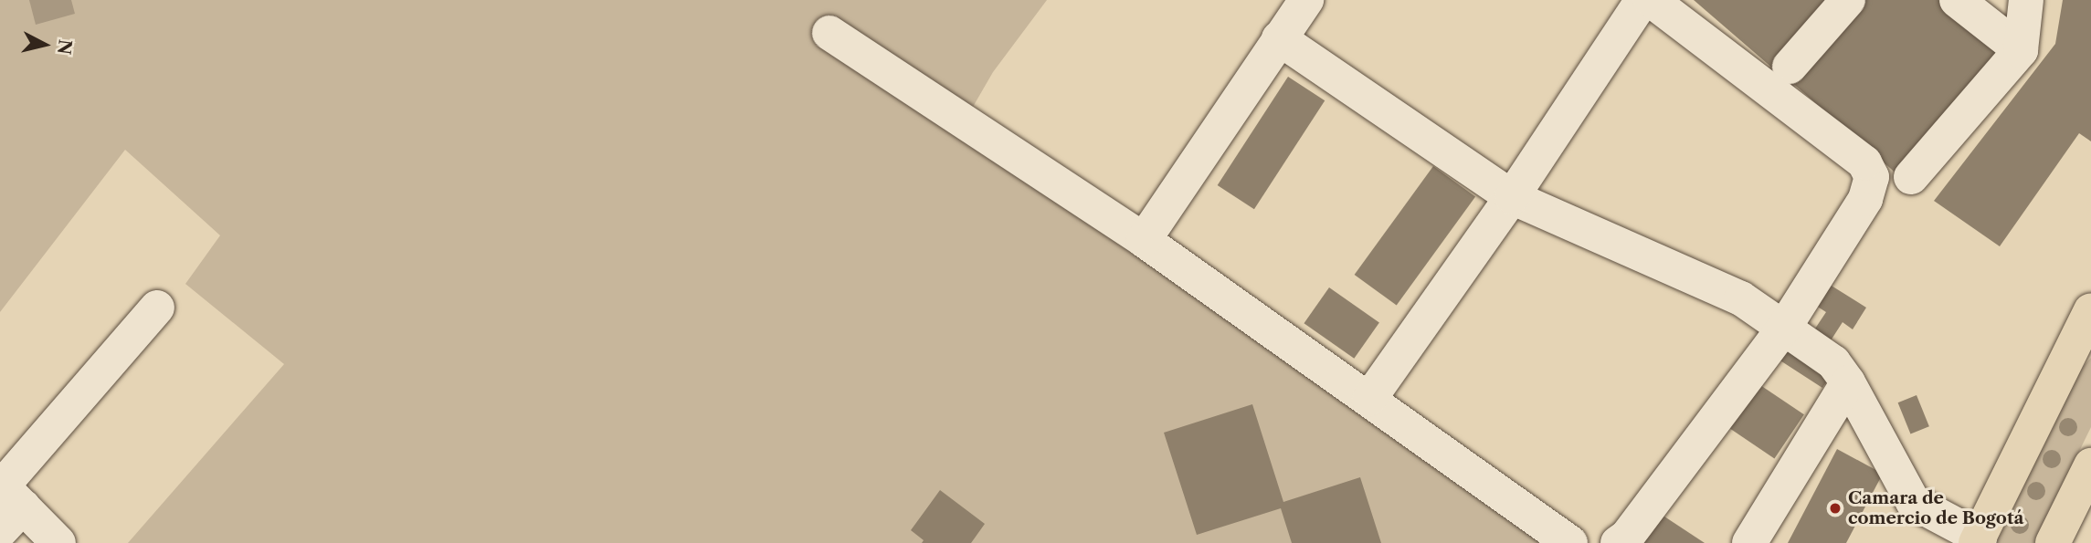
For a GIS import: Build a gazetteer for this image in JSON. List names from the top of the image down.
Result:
{
  "places": ["Camara de comercio de Bogotá"],
  "north": "right"
}
